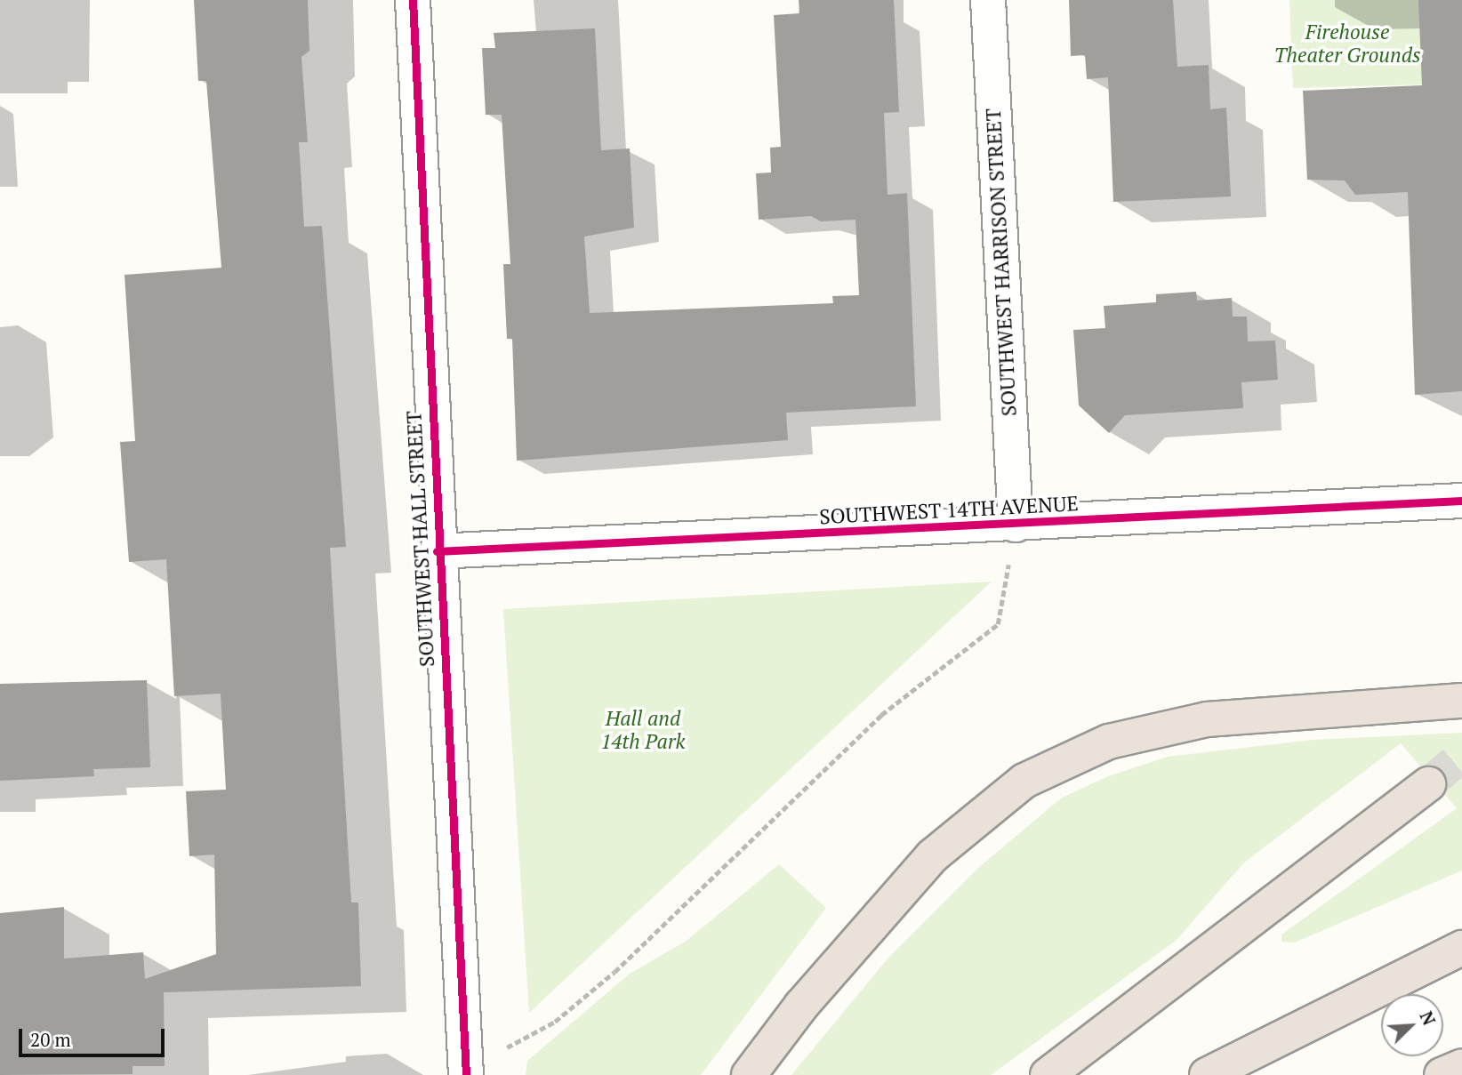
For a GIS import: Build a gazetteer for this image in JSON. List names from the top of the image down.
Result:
{
  "streets": {
    "street": ["SOUTHWEST HARRISON STREET", "SOUTHWEST 14TH AVENUE", "SOUTHWEST HALL STREET"]
  },
  "crossings": [
    ["SOUTHWEST HARRISON STREET", "SOUTHWEST 14TH AVENUE"],
    ["SOUTHWEST 14TH AVENUE", "SOUTHWEST HALL STREET"]
  ],
  "parks": ["Firehouse Theater Grounds", "Hall and 14th Park"],
  "scale_bar": "20 m",
  "north": "top right"
}
